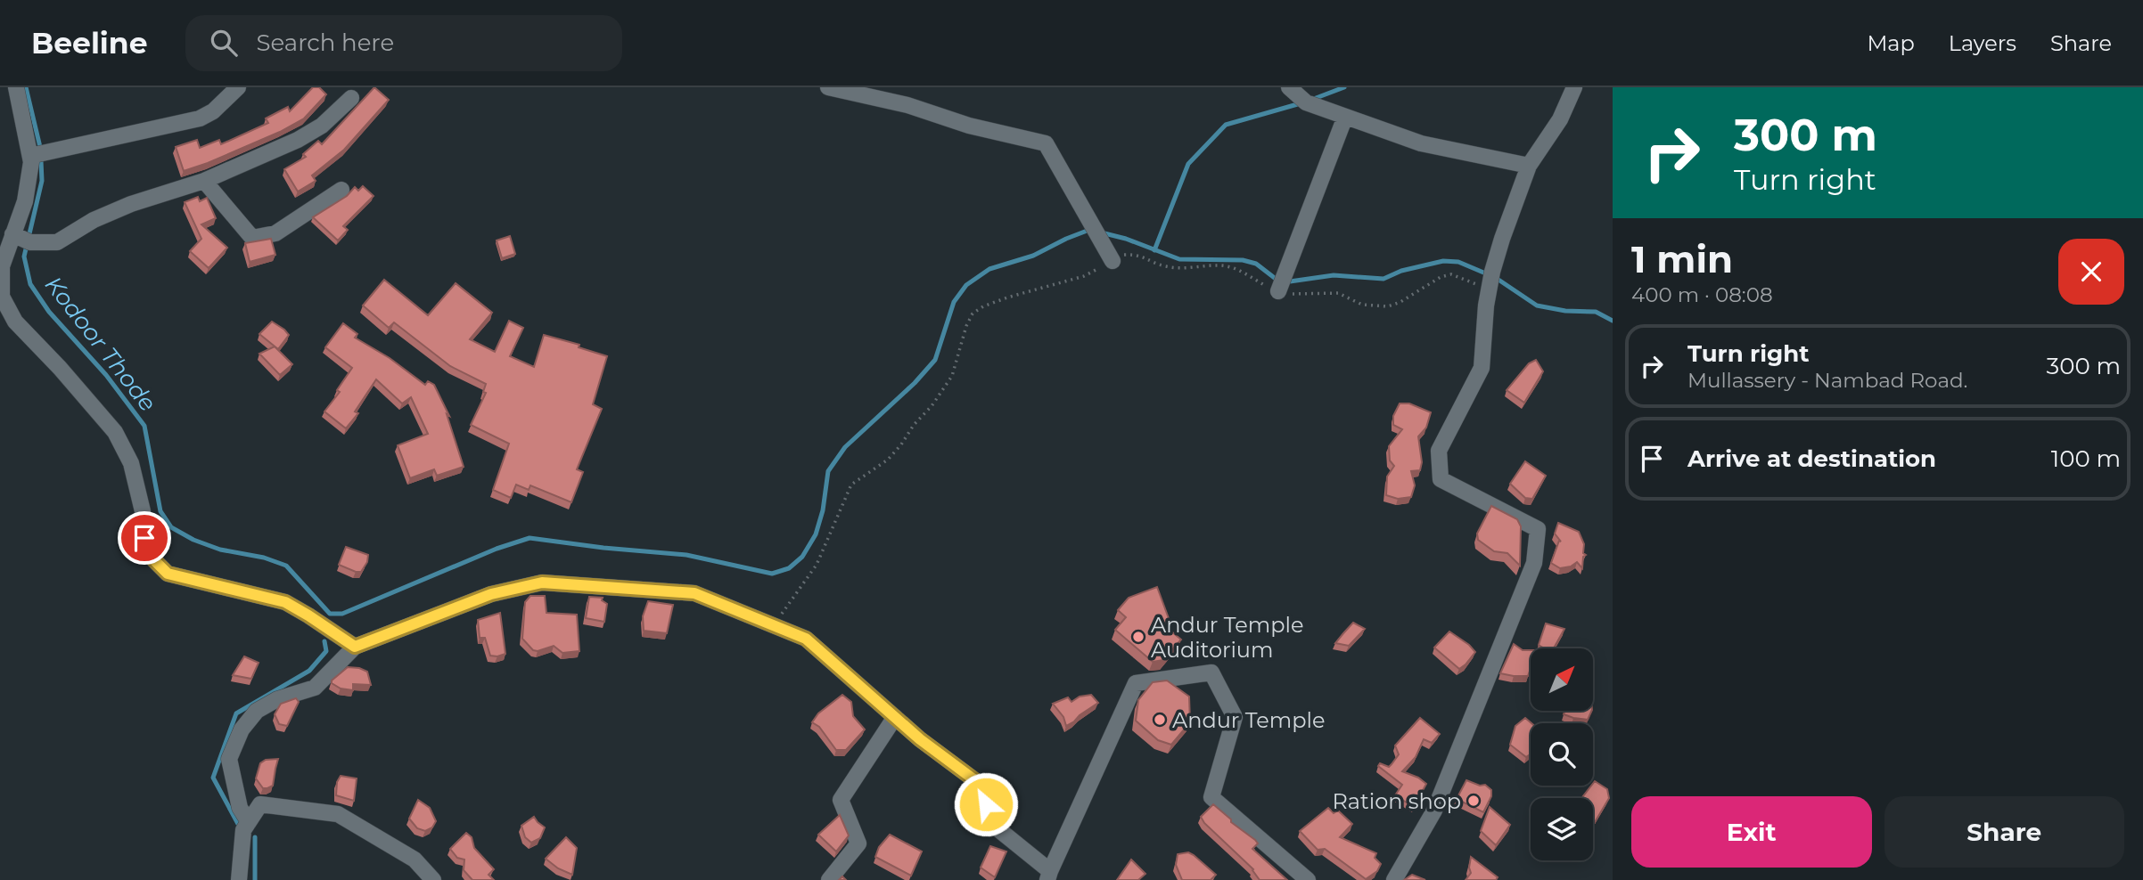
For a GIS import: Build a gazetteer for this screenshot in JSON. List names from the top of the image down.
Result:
{
  "water": ["Kodoor Thode"],
  "places": ["Andur Temple Auditorium", "Andur Temple", "Ration shop"],
  "north": "top right",
  "page": {
    "header": "Beeline",
    "search": "Search here",
    "nav": ["Map", "Layers", "Share"],
    "turn": ["300 m", "Turn right"],
    "heading": ["1 min", "400 m · 08:08"],
    "list": [
      {
        "name": "Turn right",
        "note": "Mullassery - Nambad Road.",
        "value": "300 m"
      },
      {
        "name": "Arrive at destination",
        "value": "100 m"
      }
    ],
    "buttons": ["Exit", "Share"]
  }
}
